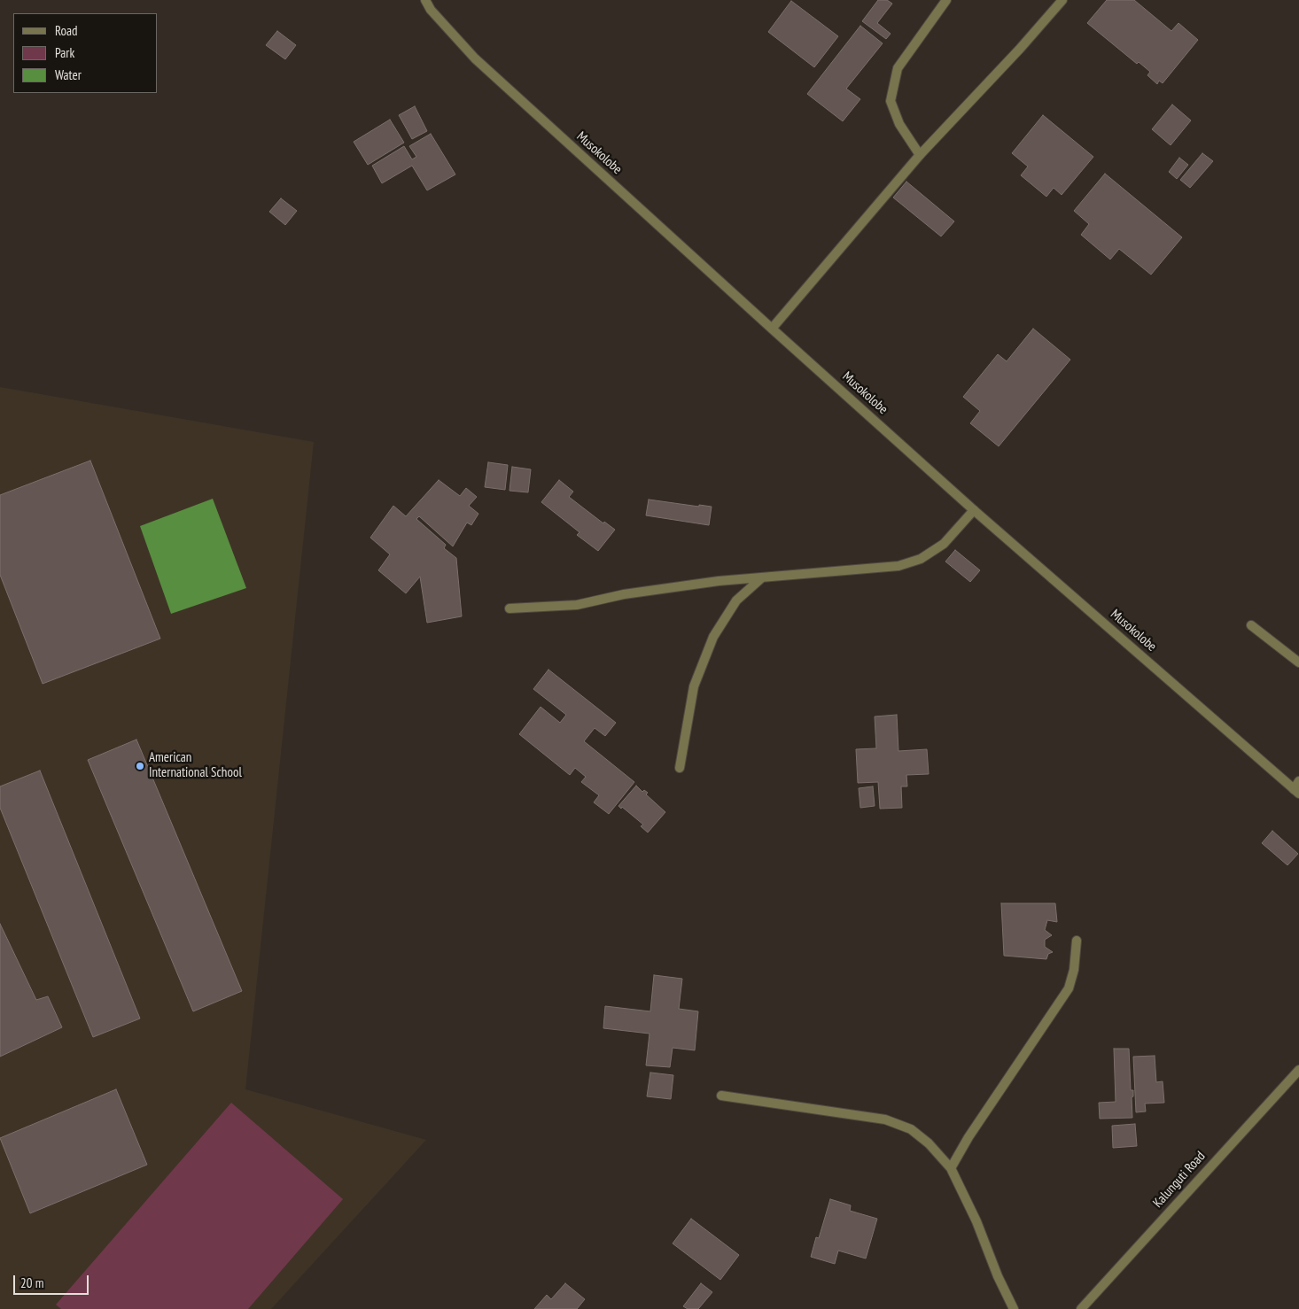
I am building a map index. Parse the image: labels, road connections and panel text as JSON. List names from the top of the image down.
{
  "streets": {
    "street": ["Musokolobe", "Kalunguti Road"]
  },
  "places": ["American International School"],
  "legend": ["Road", "Park", "Water"],
  "scale_bar": "20 m"
}
